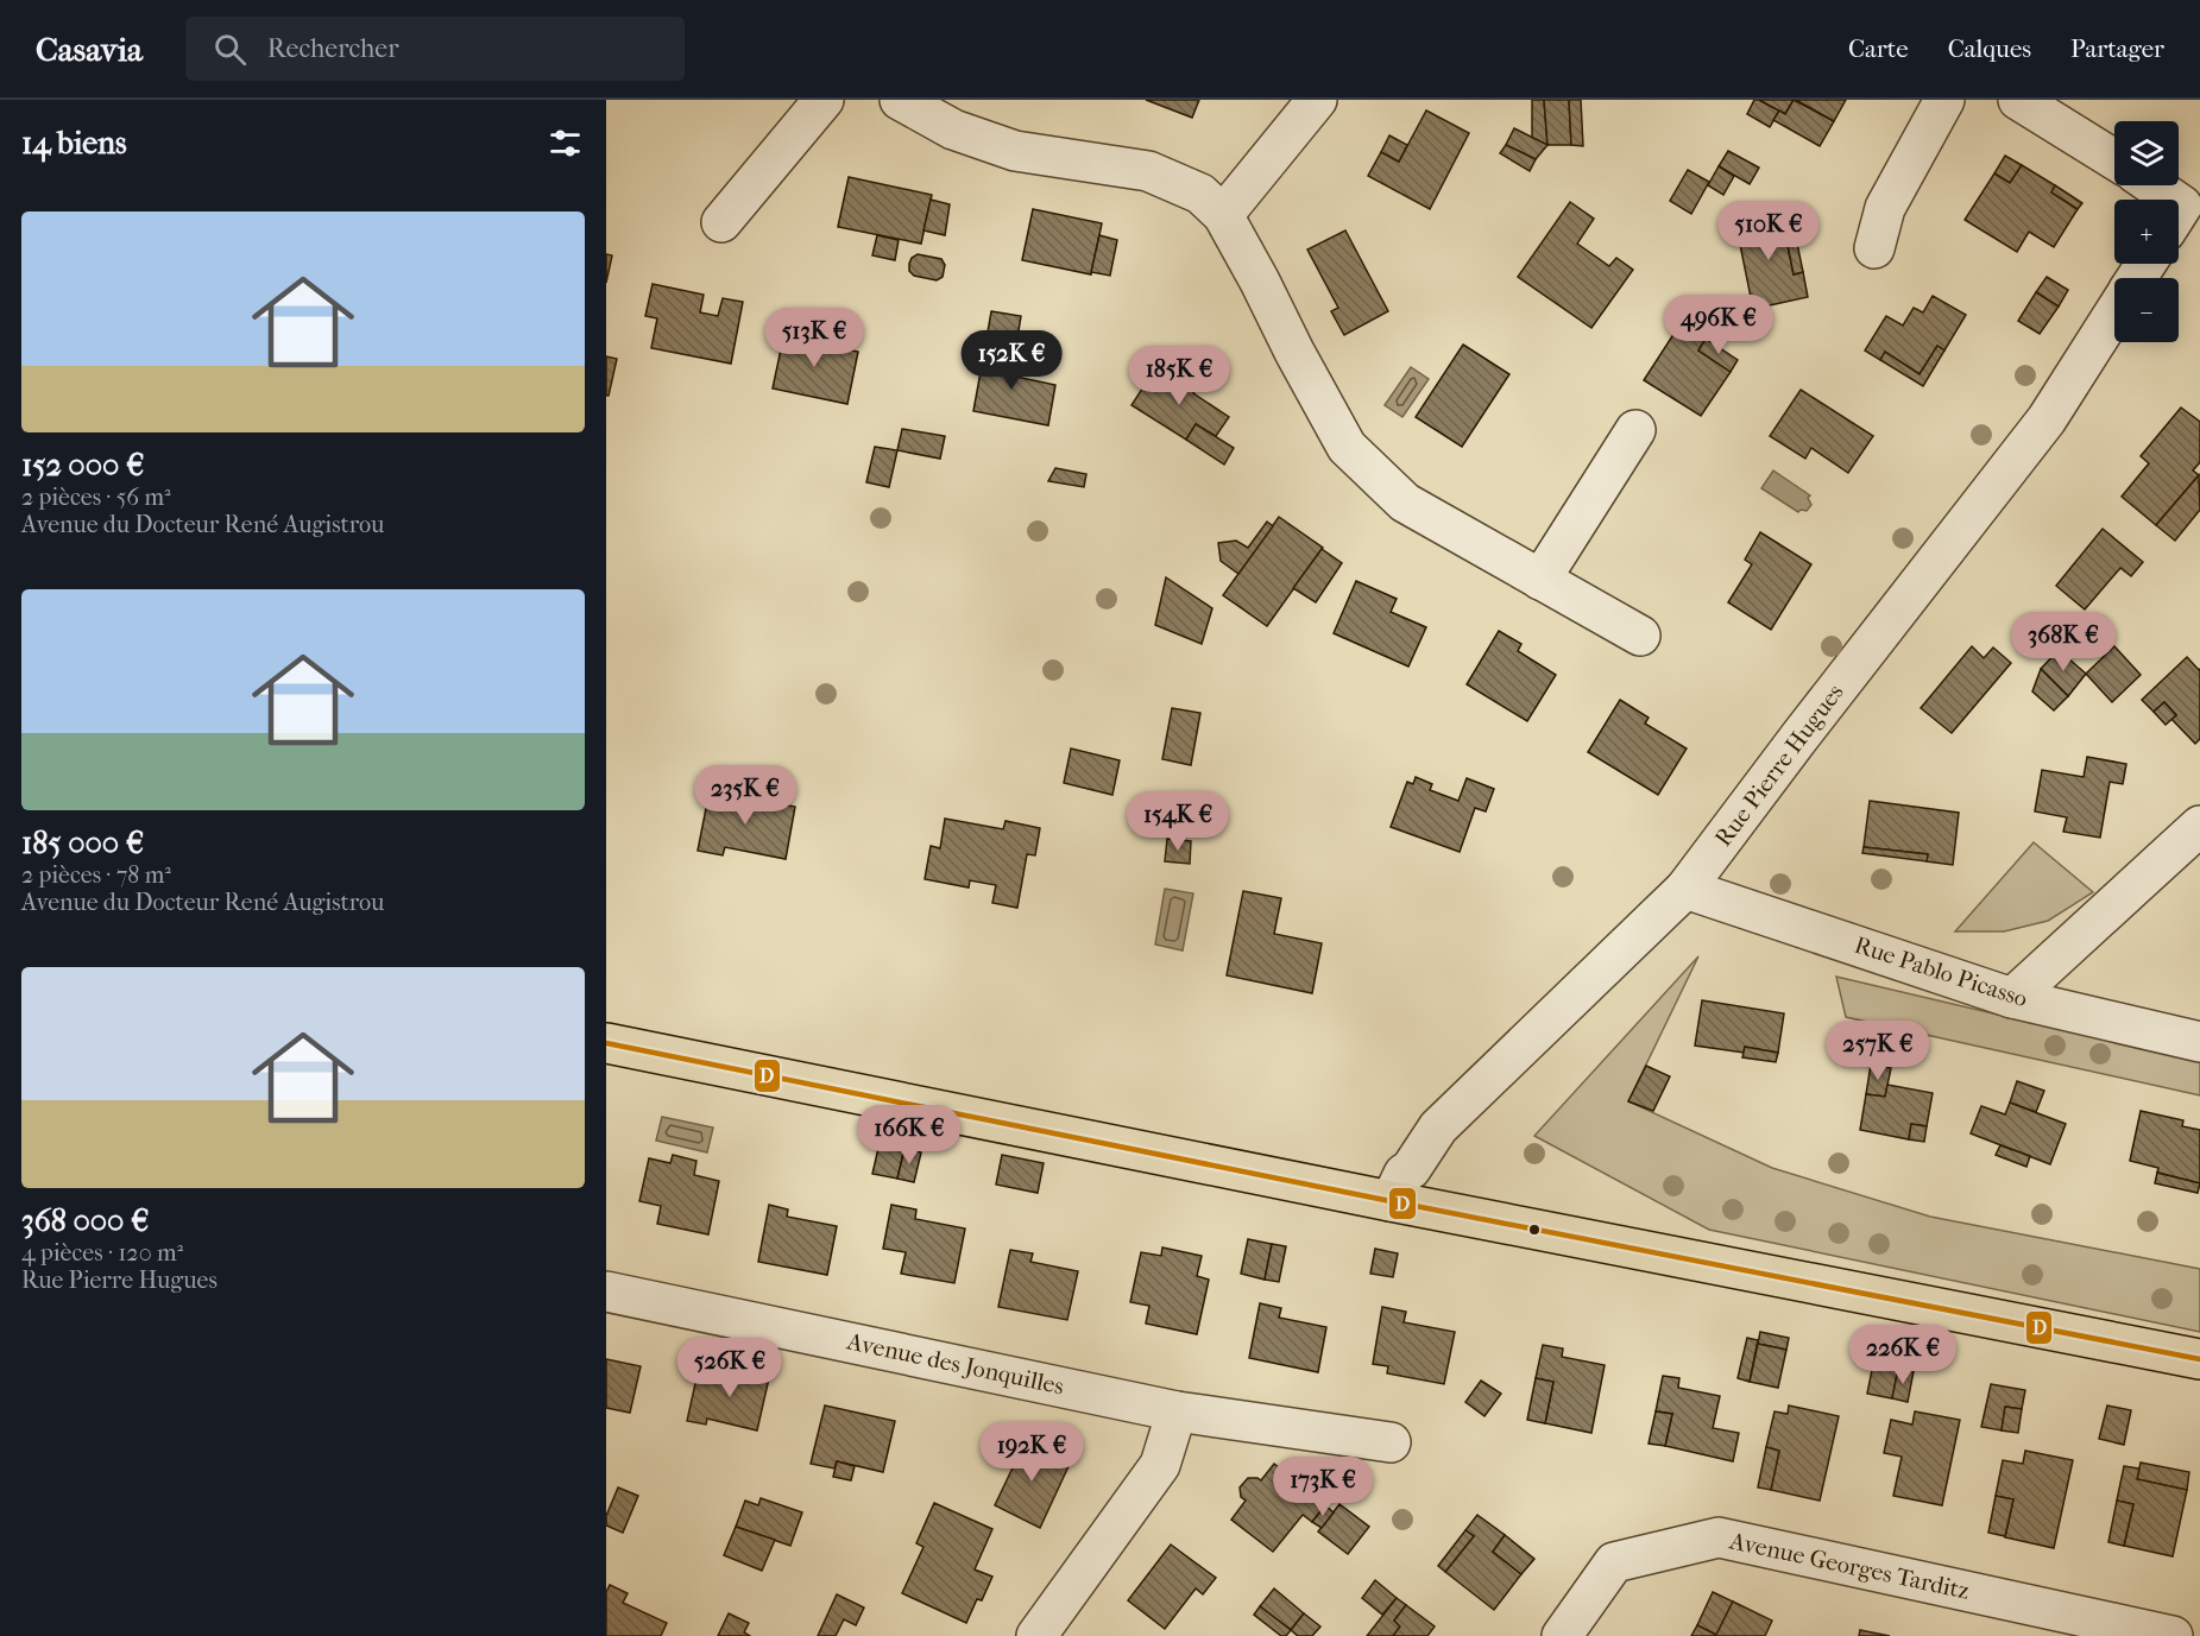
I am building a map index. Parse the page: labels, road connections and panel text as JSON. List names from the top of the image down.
{
  "streets": {
    "street": [
      "Rue Pierre Hugues",
      "Rue Pablo Picasso",
      "Avenue des Jonquilles",
      "Avenue Georges Tarditz"
    ]
  },
  "crossings": [
    ["Rue Pierre Hugues", "Rue Pablo Picasso"]
  ],
  "lines": ["transit line D"],
  "page": {
    "header": "Casavia",
    "search": "Rechercher",
    "nav": ["Carte", "Calques", "Partager"],
    "heading": "14 biens",
    "map_buttons": ["+", "−"],
    "list": [
      {
        "name": "152 000 €",
        "note": "2 pièces · 56 m² · Avenue du Docteur René Augistrou"
      },
      {
        "name": "185 000 €",
        "note": "2 pièces · 78 m² · Avenue du Docteur René Augistrou"
      },
      {
        "name": "368 000 €",
        "note": "4 pièces · 120 m² · Rue Pierre Hugues"
      }
    ],
    "price": [
      "510K €",
      "496K €",
      "513K €",
      "152K €",
      "185K €",
      "368K €",
      "235K €",
      "154K €",
      "257K €",
      "166K €",
      "226K €",
      "526K €",
      "192K €",
      "173K €"
    ]
  }
}
